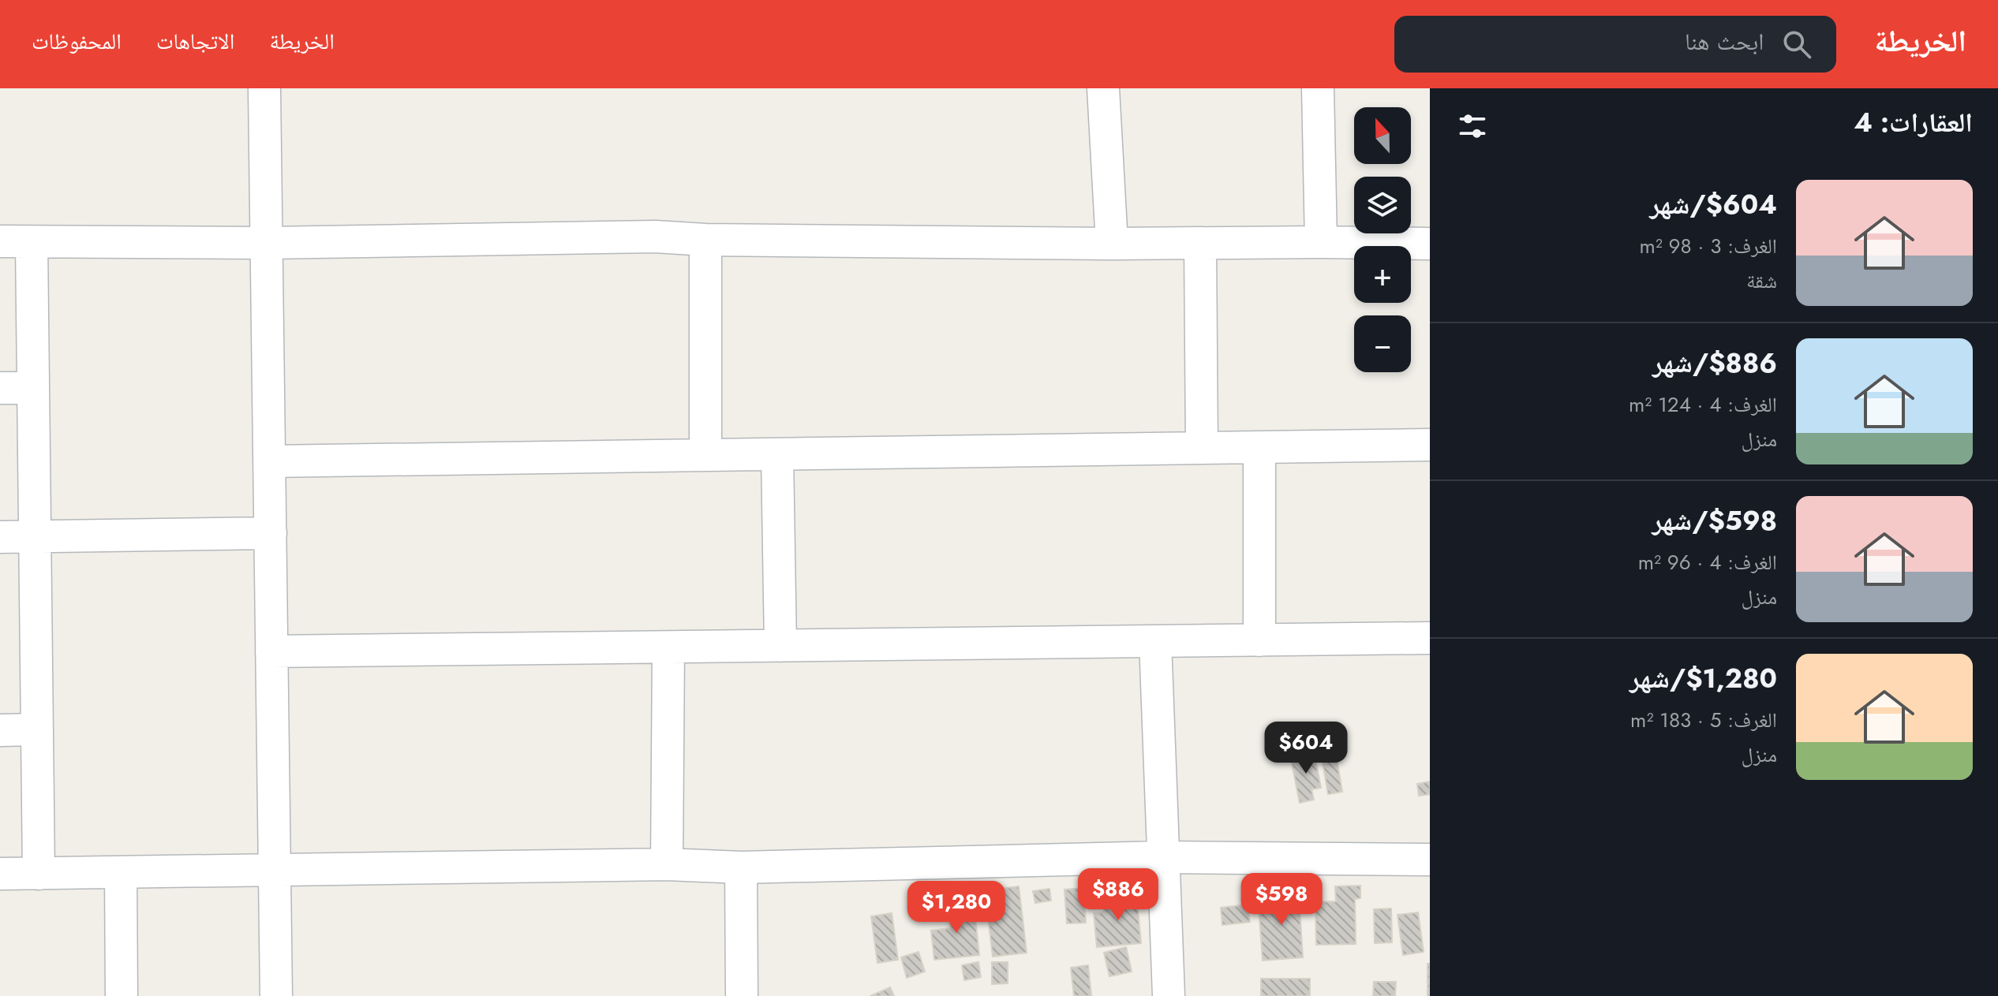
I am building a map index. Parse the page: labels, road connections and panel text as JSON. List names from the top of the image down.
{
  "north": "top",
  "page": {
    "header": "الخريطة",
    "search": "ابحث هنا",
    "nav": ["الخريطة", "الاتجاهات", "المحفوظات"],
    "heading": "العقارات: 4",
    "map_buttons": ["+", "−"],
    "list": [
      {
        "name": "$604/شهر",
        "note": "الغرف: 3 · 98 m² · شقة"
      },
      {
        "name": "$886/شهر",
        "note": "الغرف: 4 · 124 m² · منزل"
      },
      {
        "name": "$598/شهر",
        "note": "الغرف: 4 · 96 m² · منزل"
      },
      {
        "name": "$1,280/شهر",
        "note": "الغرف: 5 · 183 m² · منزل"
      }
    ],
    "price": [
      "$604",
      "$886",
      "$598",
      "$1,280"
    ]
  }
}
